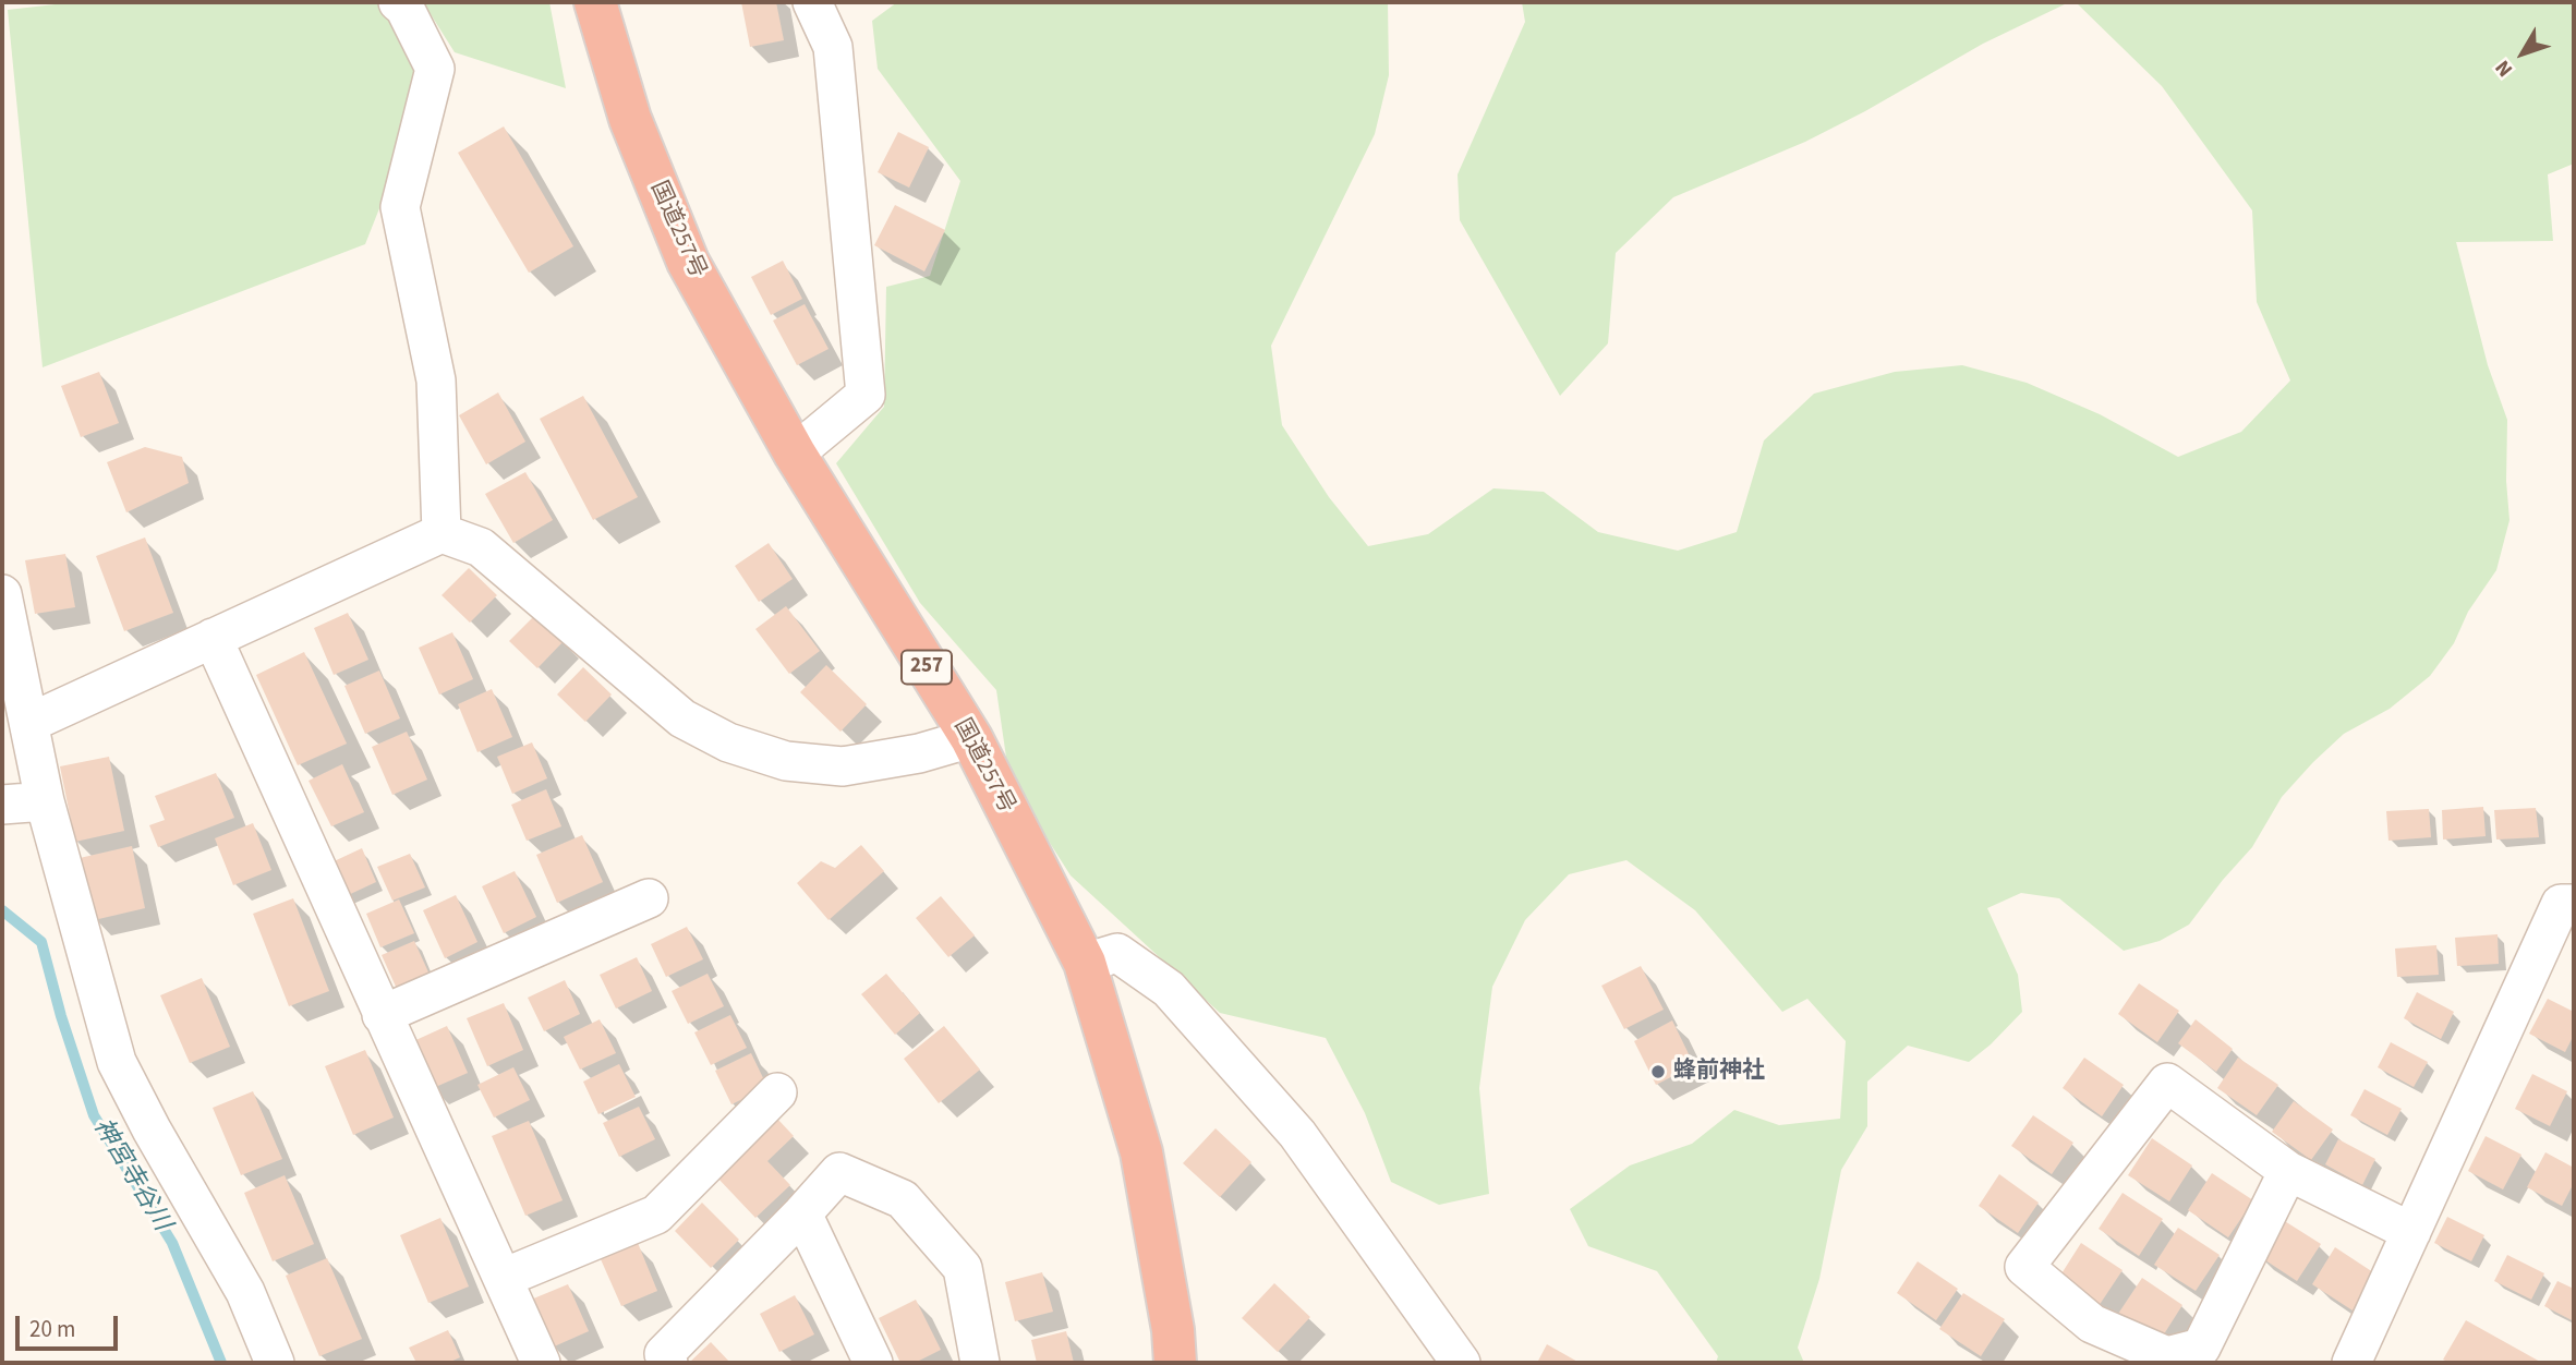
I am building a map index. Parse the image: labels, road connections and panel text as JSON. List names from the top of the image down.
{
  "streets": {
    "highway": ["国道257号", "257"]
  },
  "water": ["神宮寺谷川"],
  "places": ["蜂前神社"],
  "scale_bar": "20 m",
  "north": "bottom left"
}
